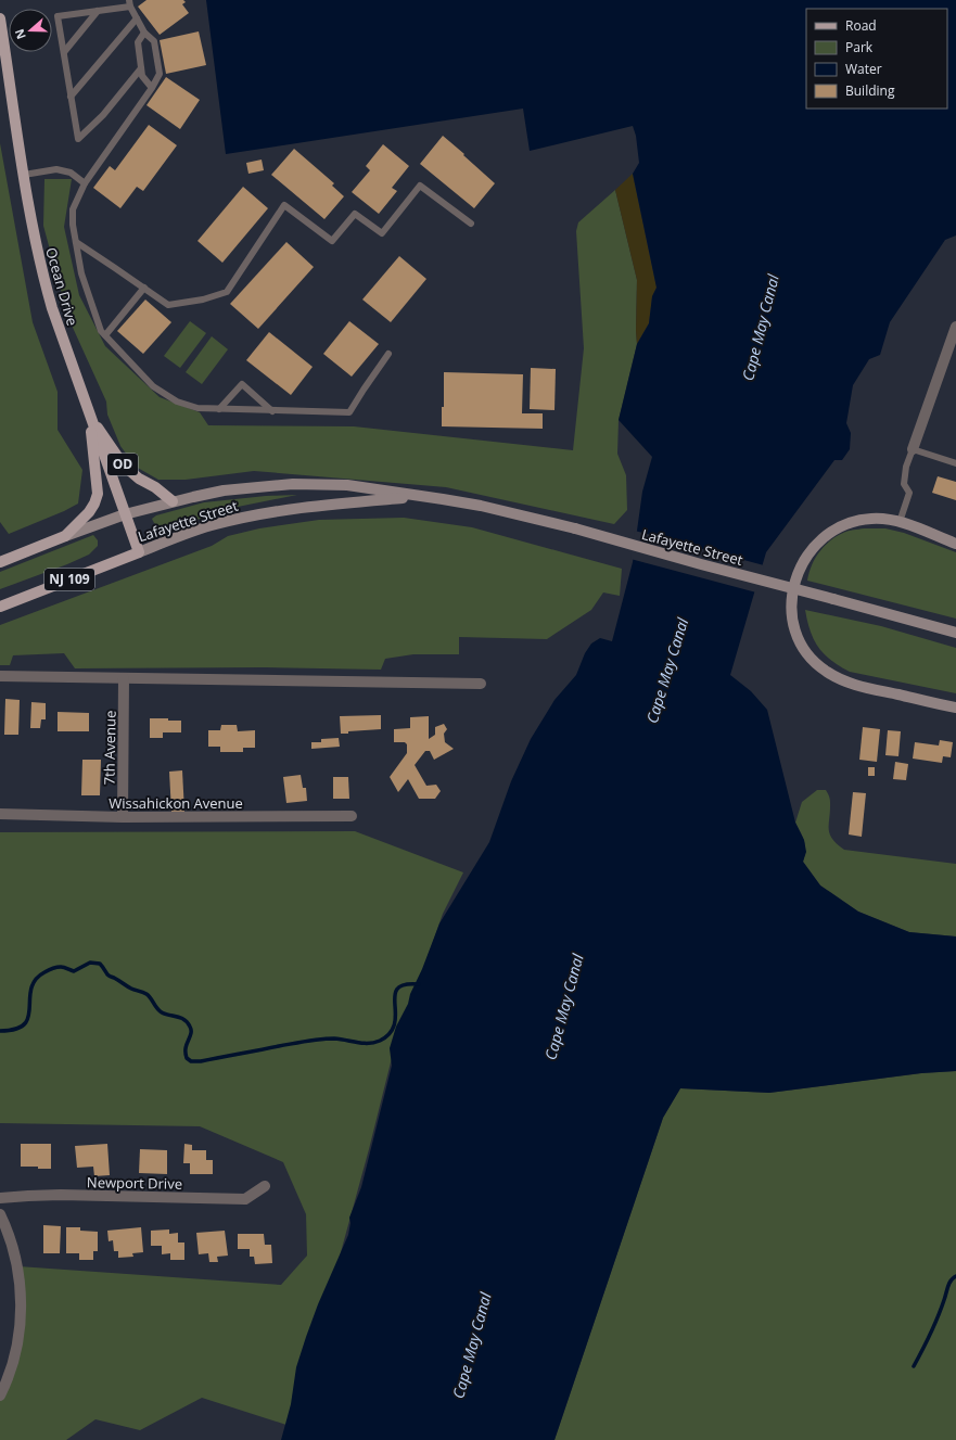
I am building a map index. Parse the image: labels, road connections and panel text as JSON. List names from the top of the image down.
{
  "streets": {
    "main road": [
      "Ocean Drive",
      "OD",
      "Lafayette Street",
      "NJ 109"
    ],
    "street": ["7th Avenue", "Wissahickon Avenue", "Newport Drive"]
  },
  "crossings": [
    ["Ocean Drive", "OD"],
    ["Ocean Drive", "Lafayette Street"],
    ["OD", "Lafayette Street"],
    ["7th Avenue", "Wissahickon Avenue"]
  ],
  "water": ["Cape May Canal"],
  "legend": [
    "Road",
    "Park",
    "Water",
    "Building"
  ],
  "north": "left"
}
